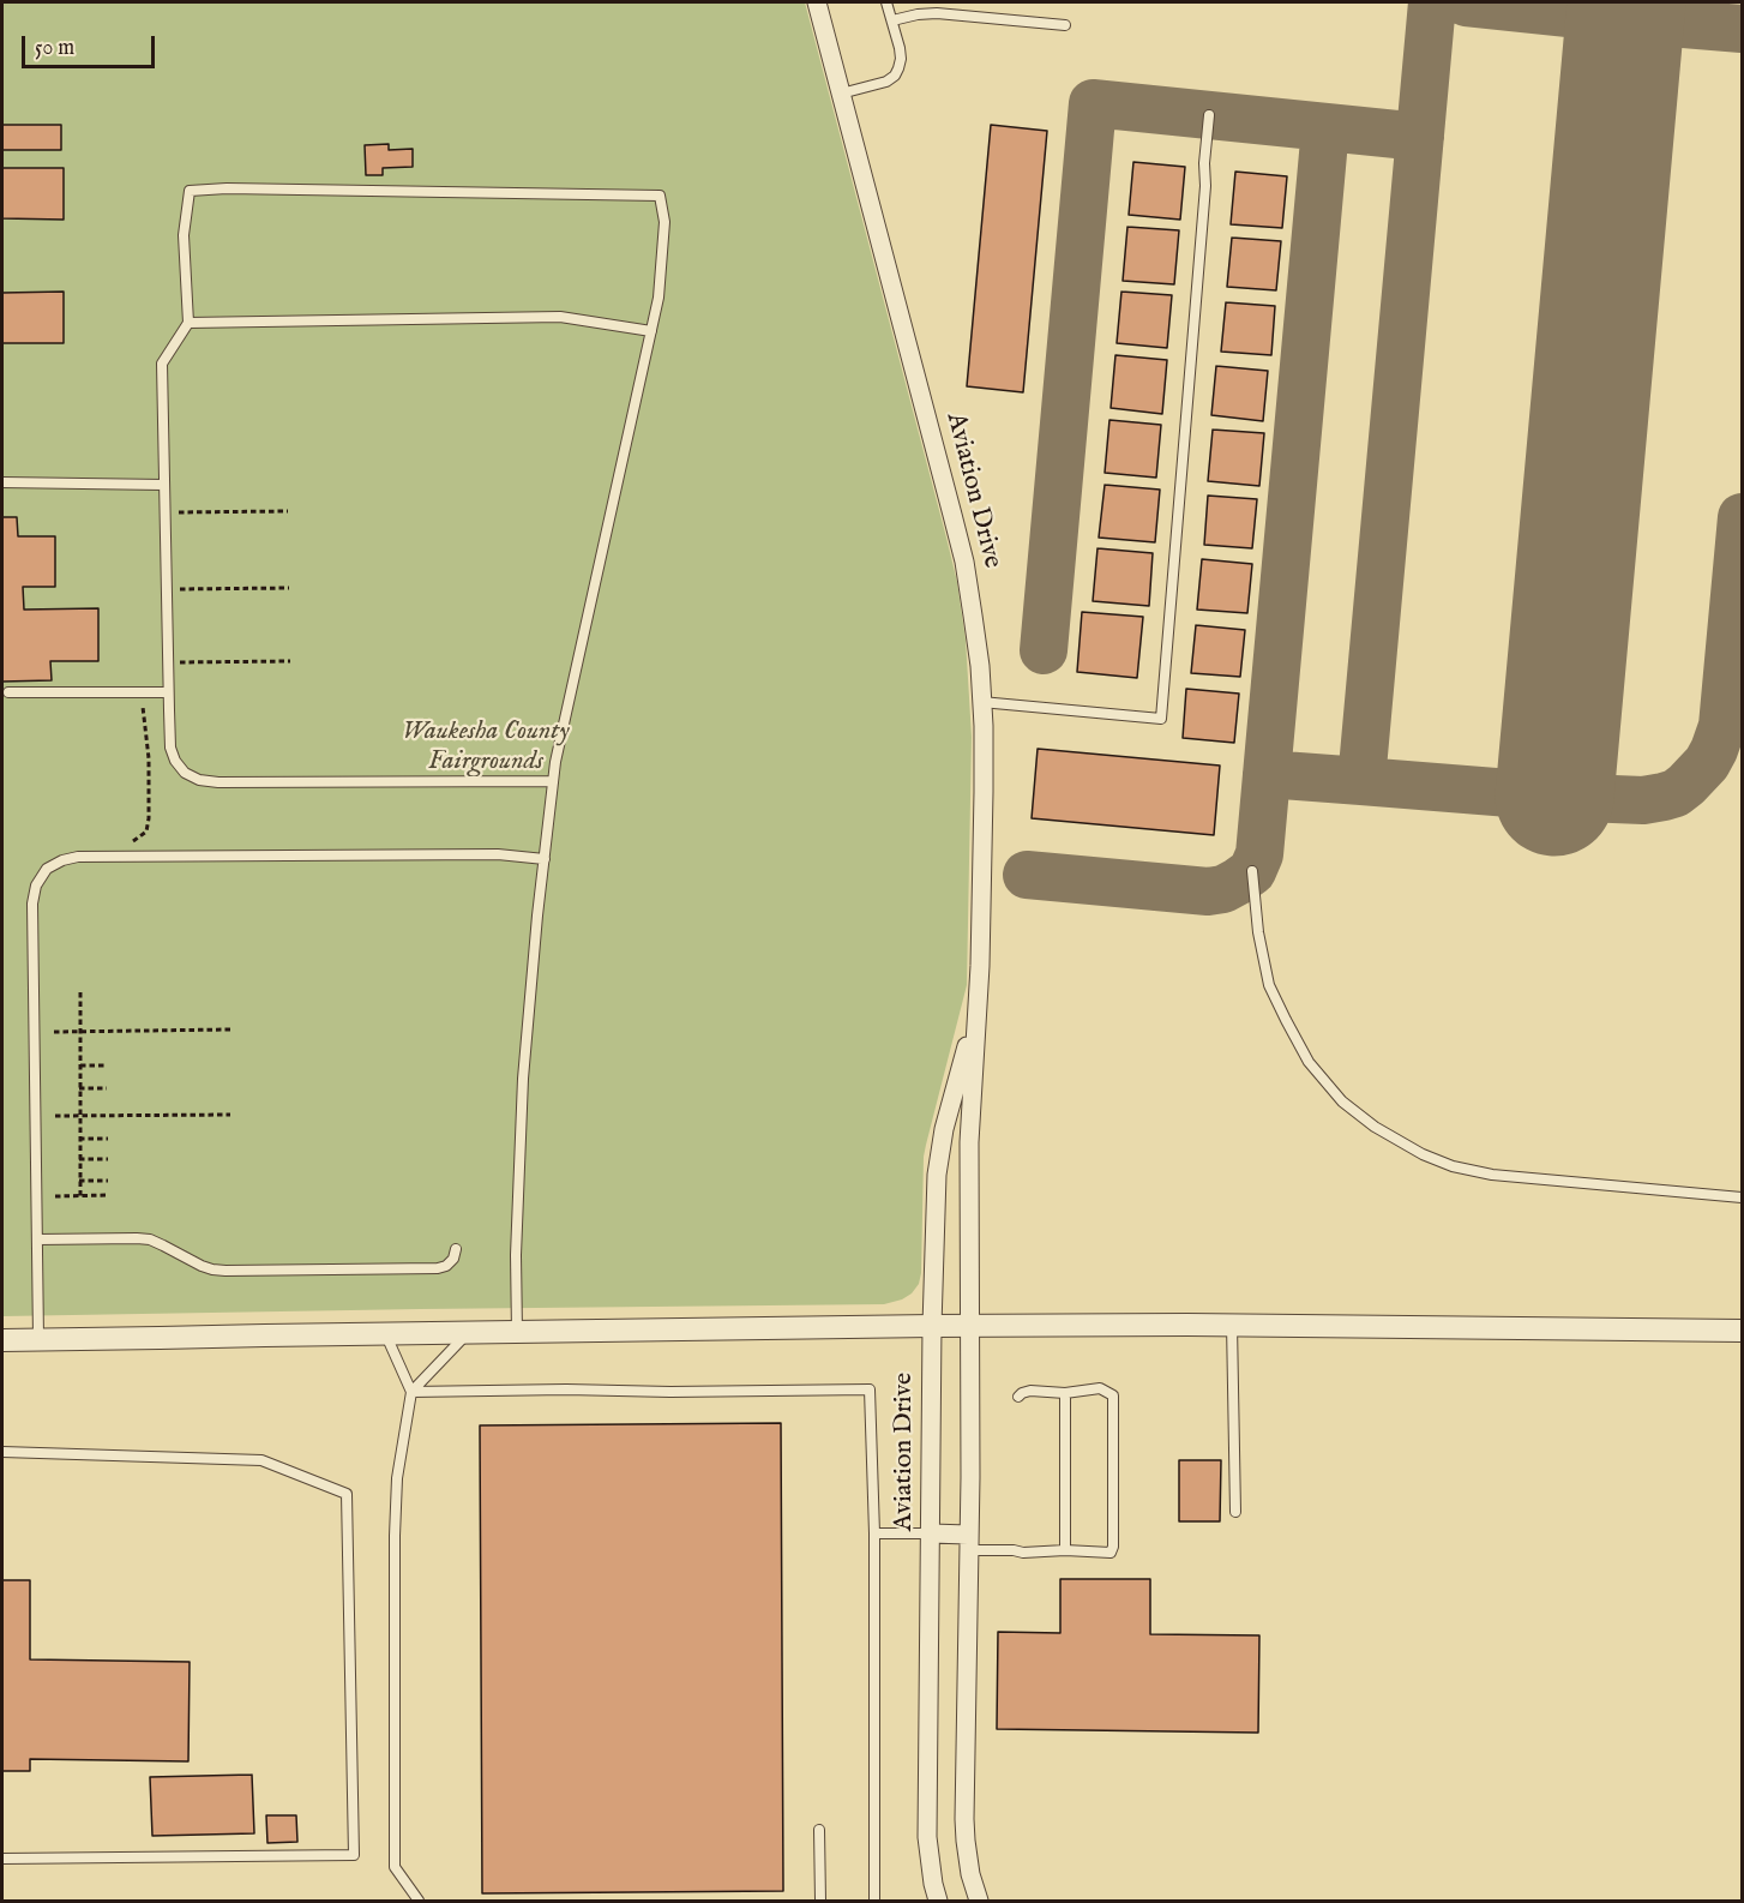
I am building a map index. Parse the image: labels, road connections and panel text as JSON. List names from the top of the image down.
{
  "streets": {
    "street": ["Aviation Drive"]
  },
  "parks": ["Waukesha County Fairgrounds"],
  "scale_bar": "50 m"
}
